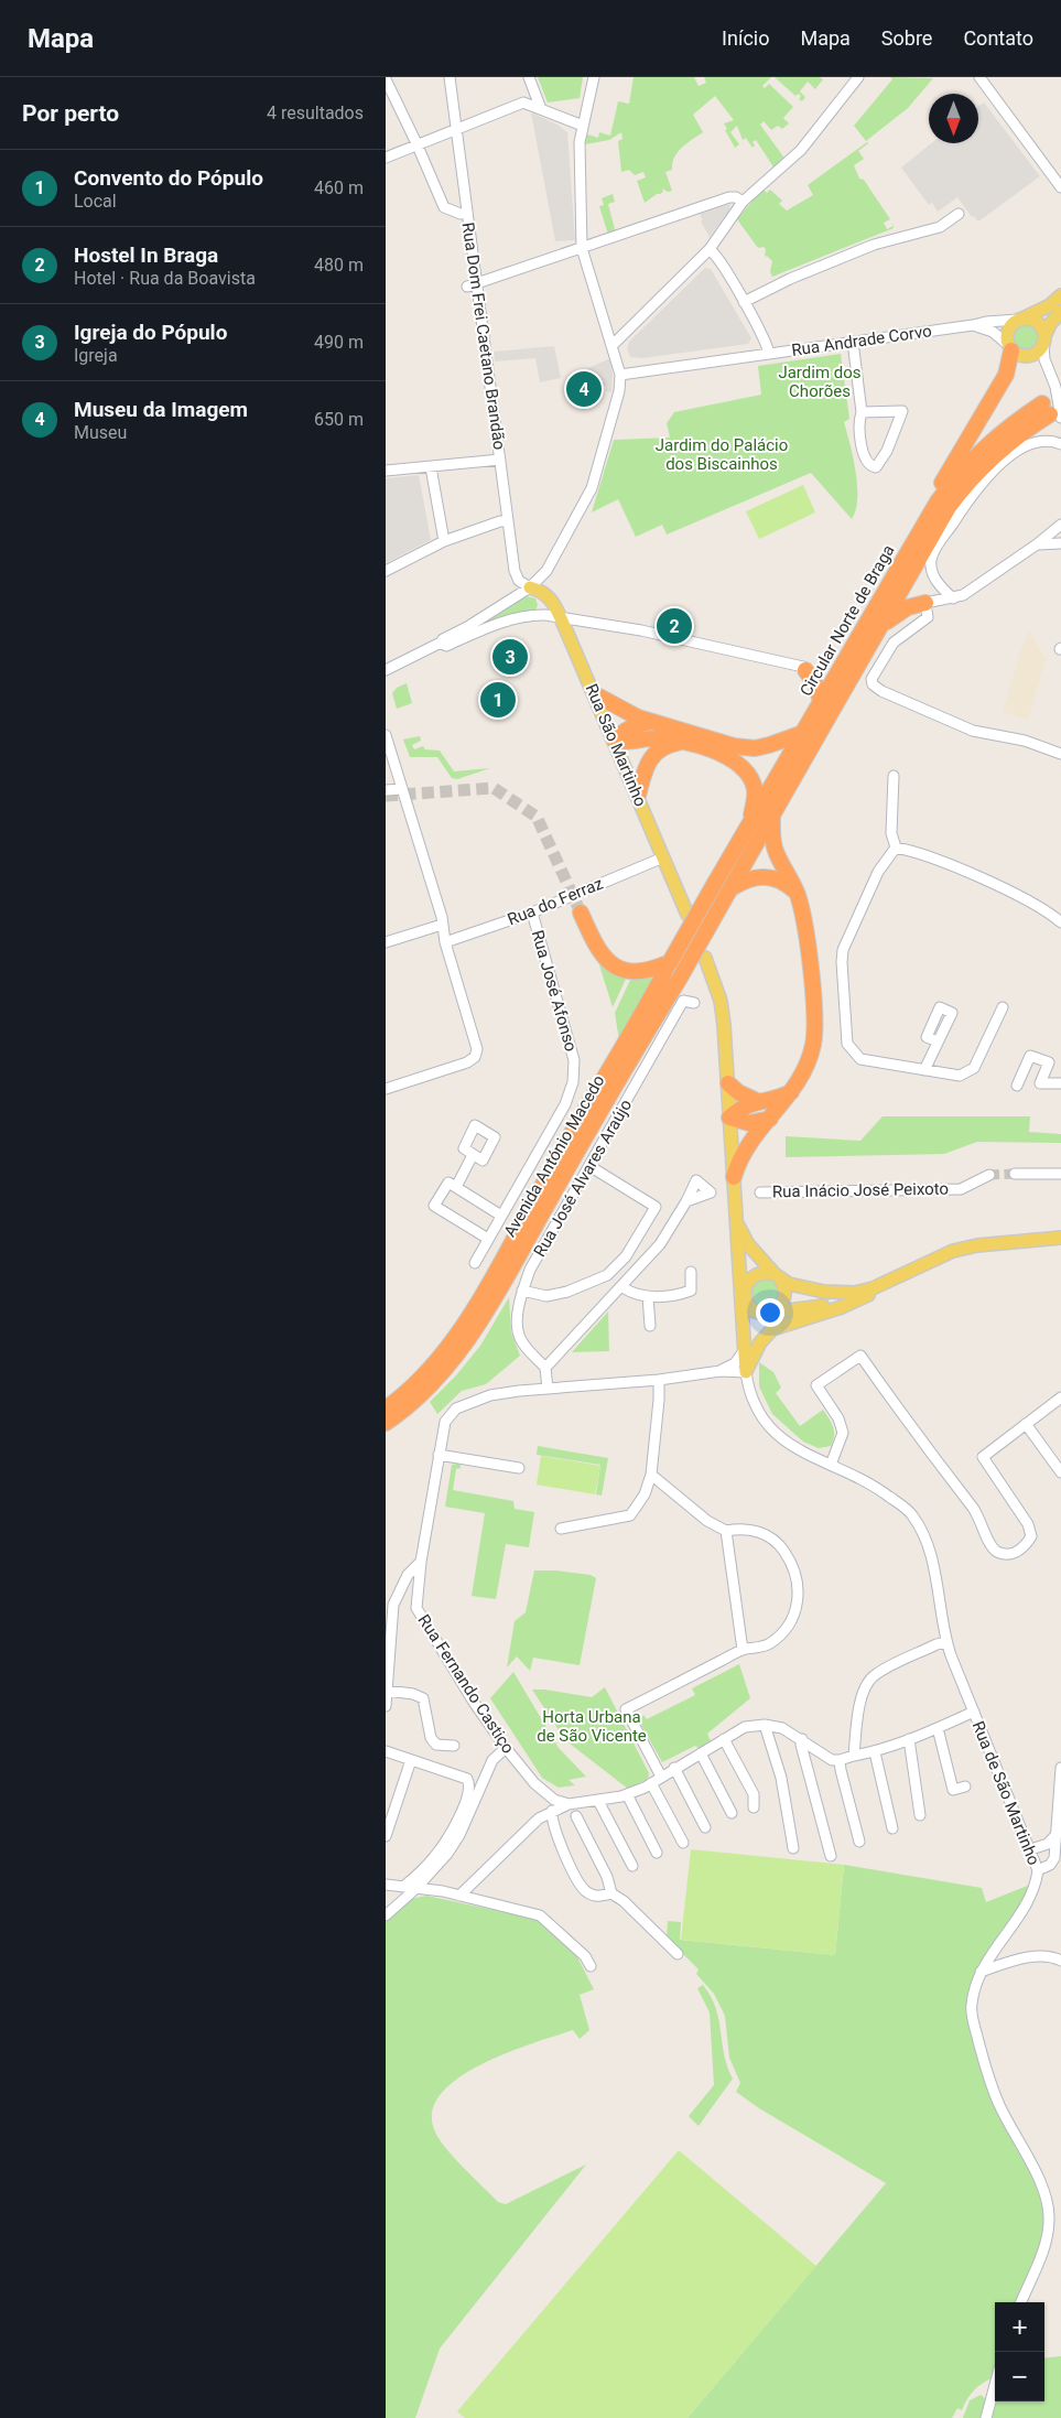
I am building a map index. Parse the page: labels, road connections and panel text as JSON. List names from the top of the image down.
{
  "streets": {
    "highway": ["Circular Norte de Braga", "Avenida António Macedo"],
    "main road": ["Rua São Martinho"],
    "street": [
      "Rua Dom Frei Caetano Brandão",
      "Rua Andrade Corvo",
      "Rua do Ferraz",
      "Rua José Afonso",
      "Rua José Alvares Araújo",
      "Rua Inácio José Peixoto",
      "Rua Fernando Castiço",
      "Rua de São Martinho"
    ]
  },
  "crossings": [
    ["Rua Dom Frei Caetano Brandão", "Rua São Martinho"],
    ["Circular Norte de Braga", "Avenida António Macedo"],
    ["Rua São Martinho", "Rua do Ferraz"],
    ["Rua do Ferraz", "Rua José Afonso"],
    ["Rua Fernando Castiço", "Rua de São Martinho"]
  ],
  "parks": ["Jardim dos Chorões", "Jardim do Palácio dos Biscainhos", "Horta Urbana de São Vicente"],
  "north": "bottom",
  "page": {
    "header": "Mapa",
    "nav": [
      "Início",
      "Mapa",
      "Sobre",
      "Contato"
    ],
    "heading": ["Por perto", "4 resultados"],
    "list": [
      {
        "mark": "1",
        "name": "Convento do Pópulo",
        "note": "Local",
        "value": "460 m"
      },
      {
        "mark": "2",
        "name": "Hostel In Braga",
        "note": "Hotel · Rua da Boavista",
        "value": "480 m"
      },
      {
        "mark": "3",
        "name": "Igreja do Pópulo",
        "note": "Igreja",
        "value": "490 m"
      },
      {
        "mark": "4",
        "name": "Museu da Imagem",
        "note": "Museu",
        "value": "650 m"
      }
    ],
    "pins": [
      "4",
      "2",
      "3",
      "1"
    ],
    "map_buttons": ["+", "−"]
  }
}
